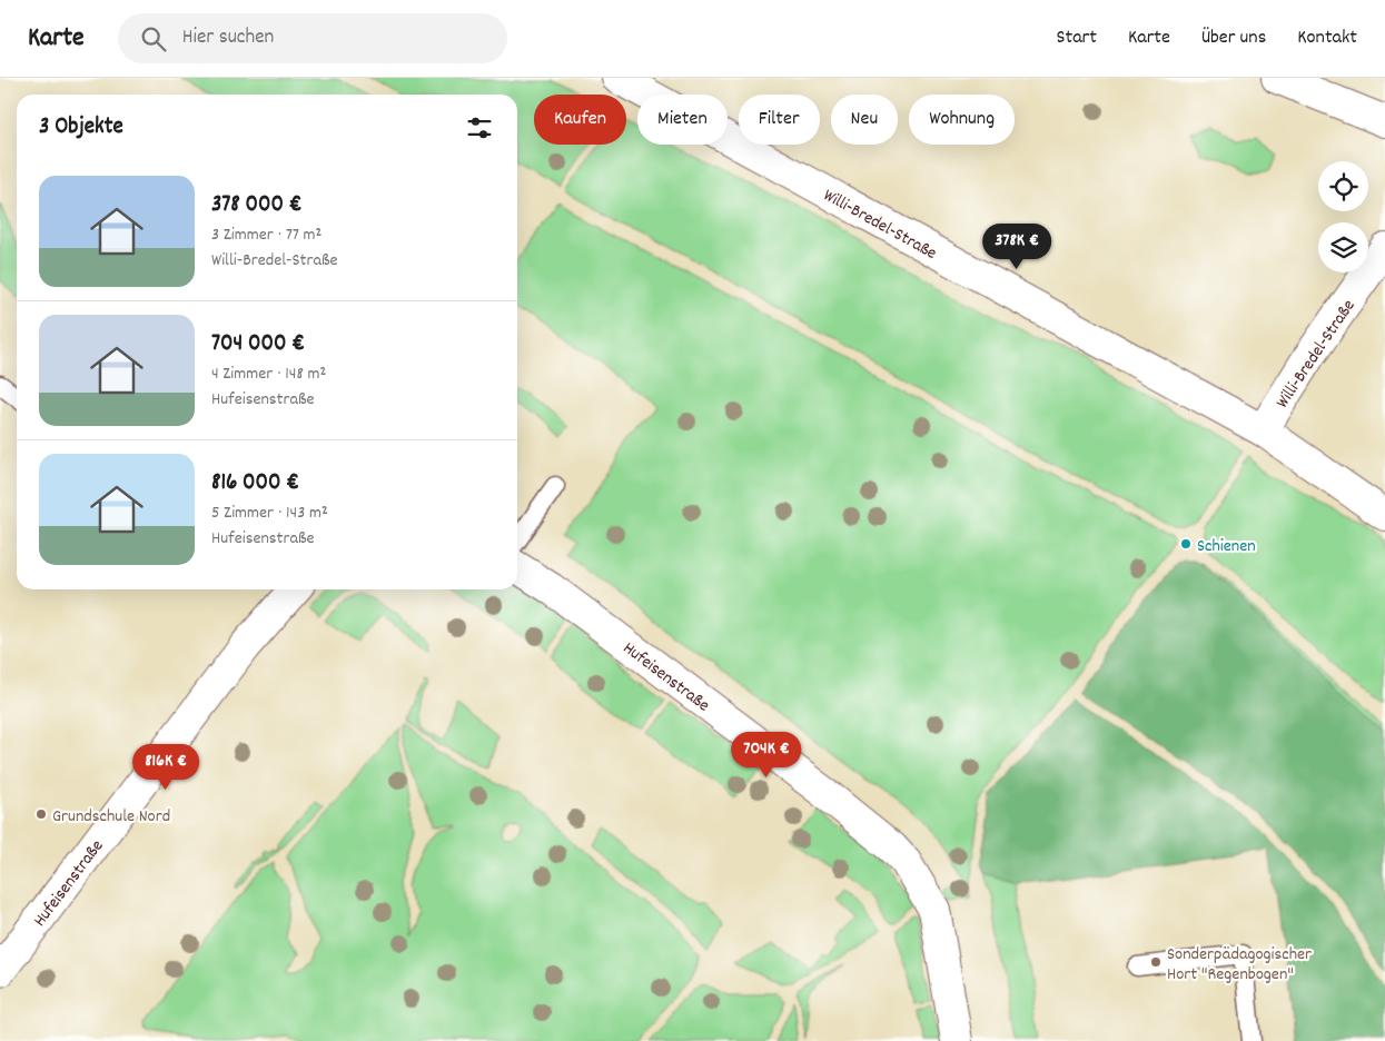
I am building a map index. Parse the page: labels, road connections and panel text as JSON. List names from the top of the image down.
{
  "streets": {
    "street": ["Willi-Bredel-Straße", "Hufeisenstraße"]
  },
  "places": ["Schienen", "Grundschule Nord", "Sonderpädagogischer Hort \"Regenbogen\""],
  "page": {
    "header": "Karte",
    "search": "Hier suchen",
    "nav": [
      "Start",
      "Karte",
      "Über uns",
      "Kontakt"
    ],
    "chip": [
      "Kaufen",
      "Mieten",
      "Filter",
      "Neu",
      "Wohnung"
    ],
    "heading": "3 Objekte",
    "list": [
      {
        "name": "378 000 €",
        "note": "3 Zimmer · 77 m² · Willi-Bredel-Straße"
      },
      {
        "name": "704 000 €",
        "note": "4 Zimmer · 148 m² · Hufeisenstraße"
      },
      {
        "name": "816 000 €",
        "note": "5 Zimmer · 143 m² · Hufeisenstraße"
      }
    ],
    "price": ["378K €", "704K €", "816K €"]
  }
}
